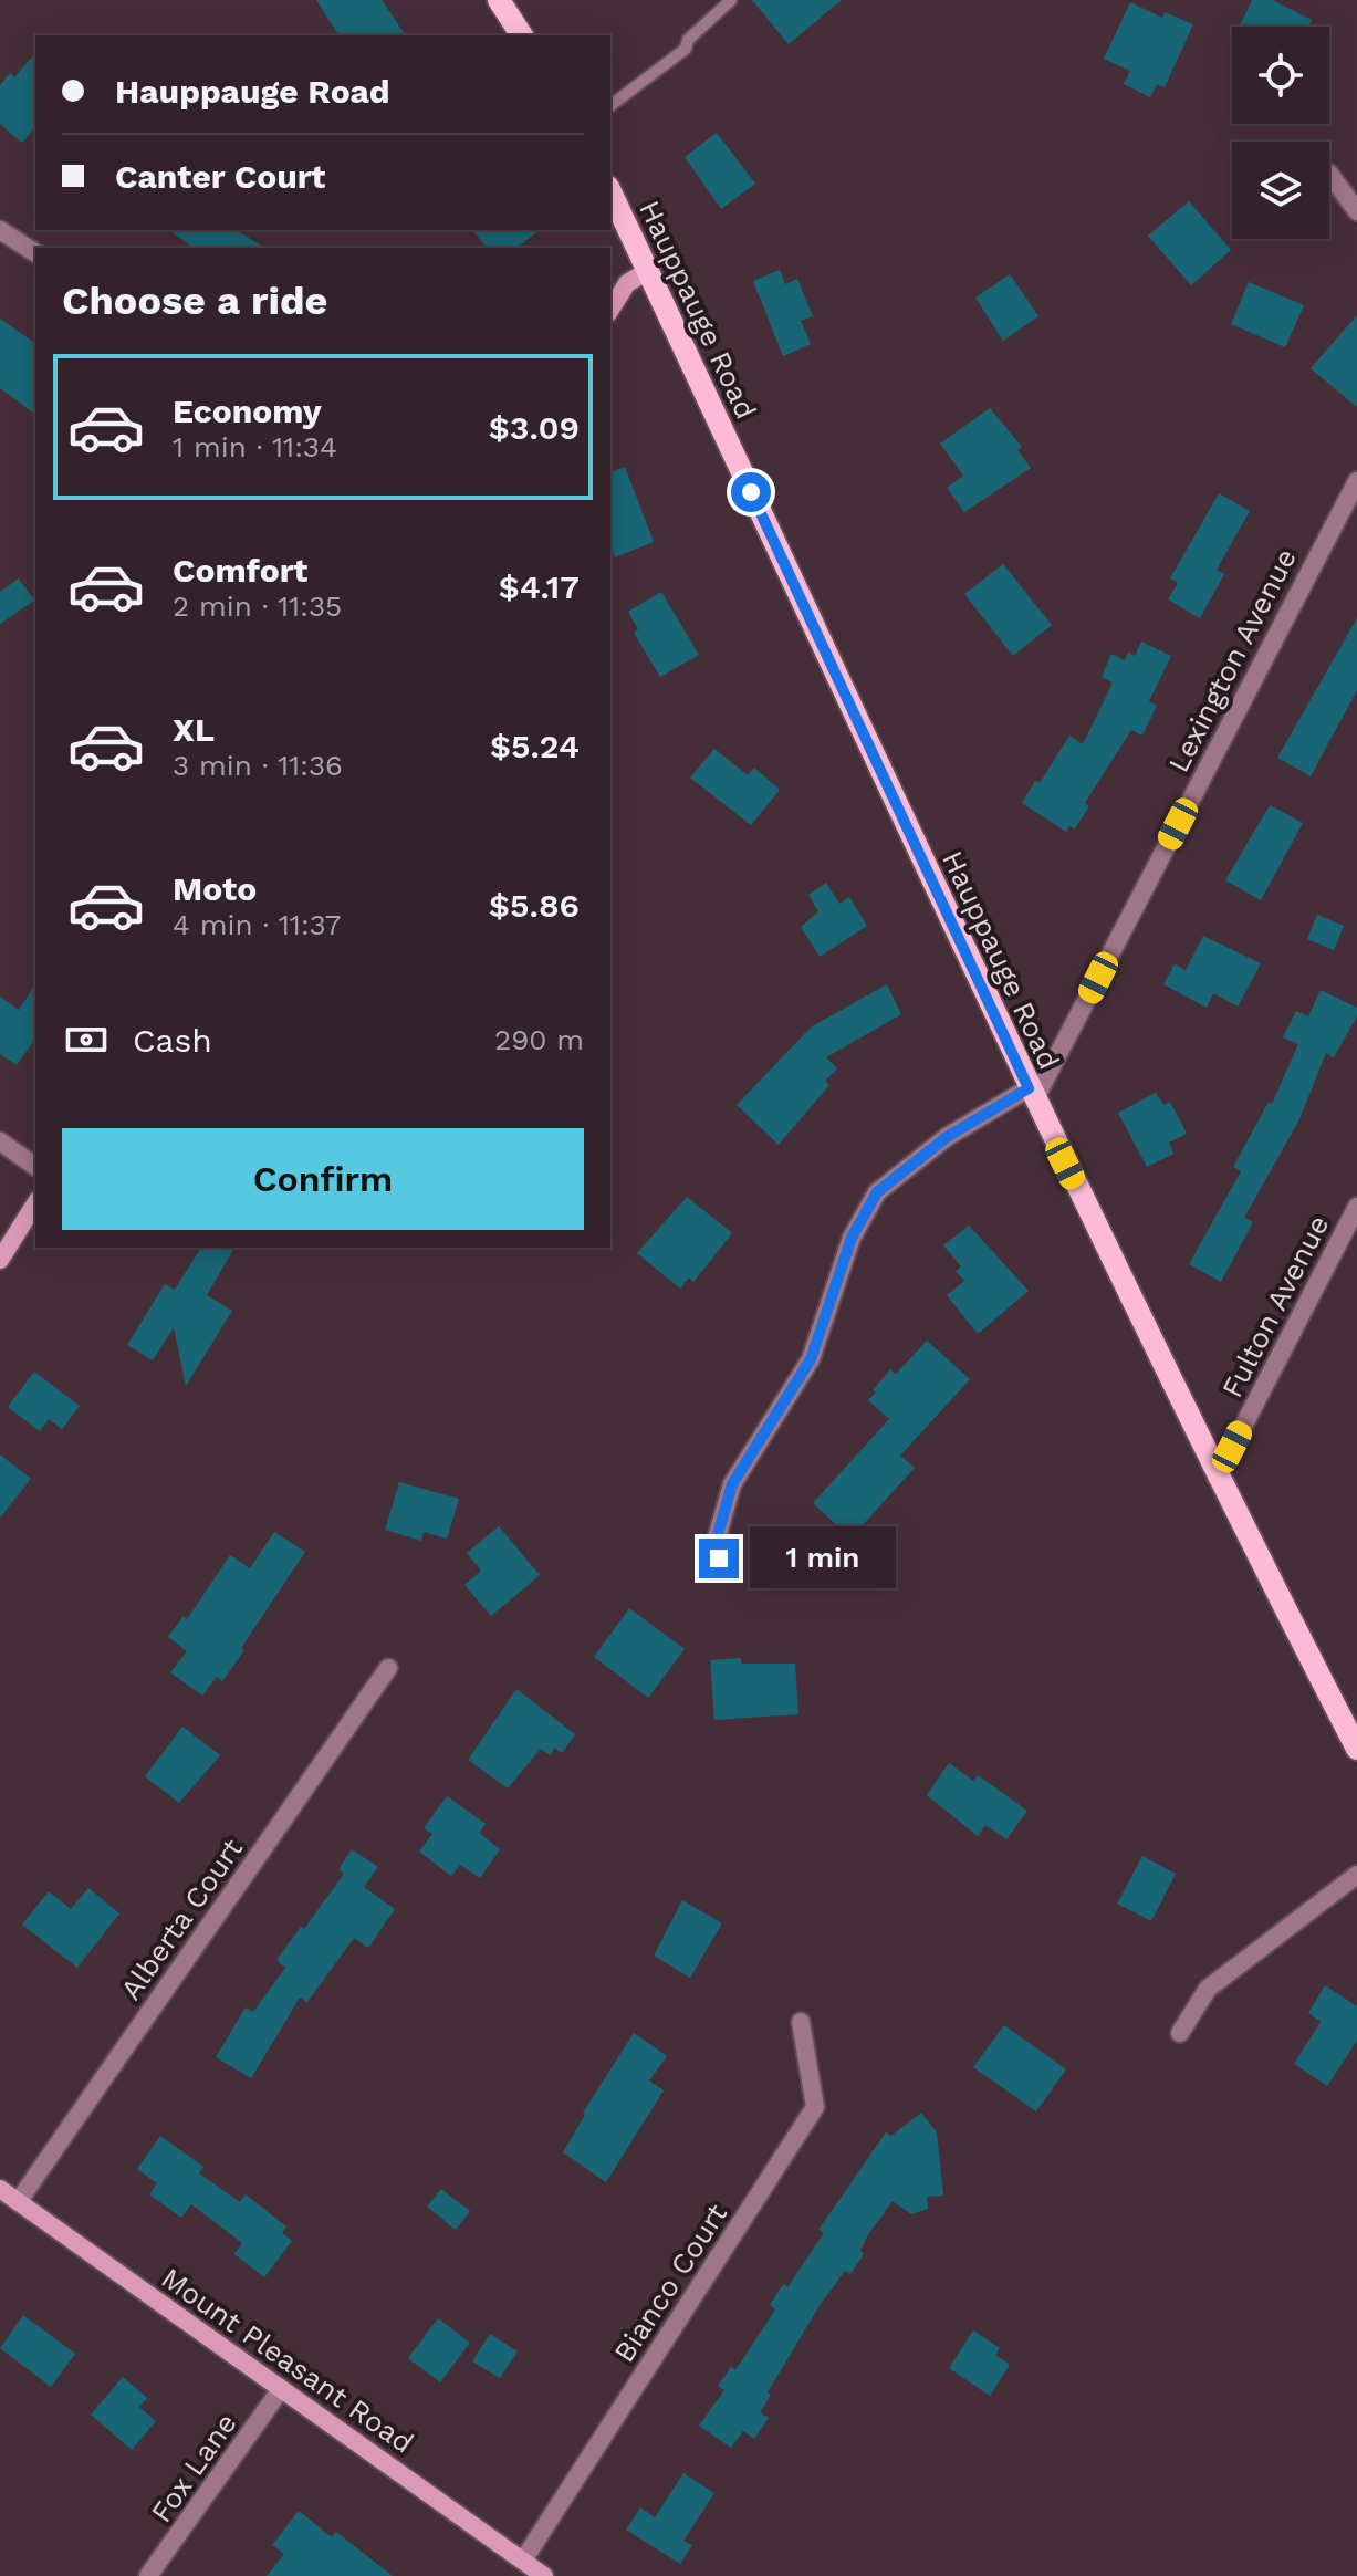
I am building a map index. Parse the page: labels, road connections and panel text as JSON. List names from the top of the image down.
{
  "streets": {
    "main road": ["Hauppauge Road"],
    "street": [
      "Lexington Avenue",
      "Fulton Avenue",
      "Alberta Court",
      "Bianco Court",
      "Mount Pleasant Road",
      "Fox Lane"
    ]
  },
  "crossings": [
    ["Hauppauge Road", "Lexington Avenue"],
    ["Hauppauge Road", "Fulton Avenue"],
    ["Alberta Court", "Mount Pleasant Road"],
    ["Bianco Court", "Mount Pleasant Road"],
    ["Mount Pleasant Road", "Fox Lane"]
  ],
  "page": {
    "banner": ["Hauppauge Road", "Canter Court"],
    "heading": "Choose a ride",
    "list": [
      {
        "name": "Economy",
        "note": "1 min · 11:34",
        "value": "$3.09"
      },
      {
        "name": "Comfort",
        "note": "2 min · 11:35",
        "value": "$4.17"
      },
      {
        "name": "XL",
        "note": "3 min · 11:36",
        "value": "$5.24"
      },
      {
        "name": "Moto",
        "note": "4 min · 11:37",
        "value": "$5.86"
      }
    ],
    "pay": ["Cash", "290 m"],
    "buttons": "Confirm",
    "bubble": "1 min"
  }
}
